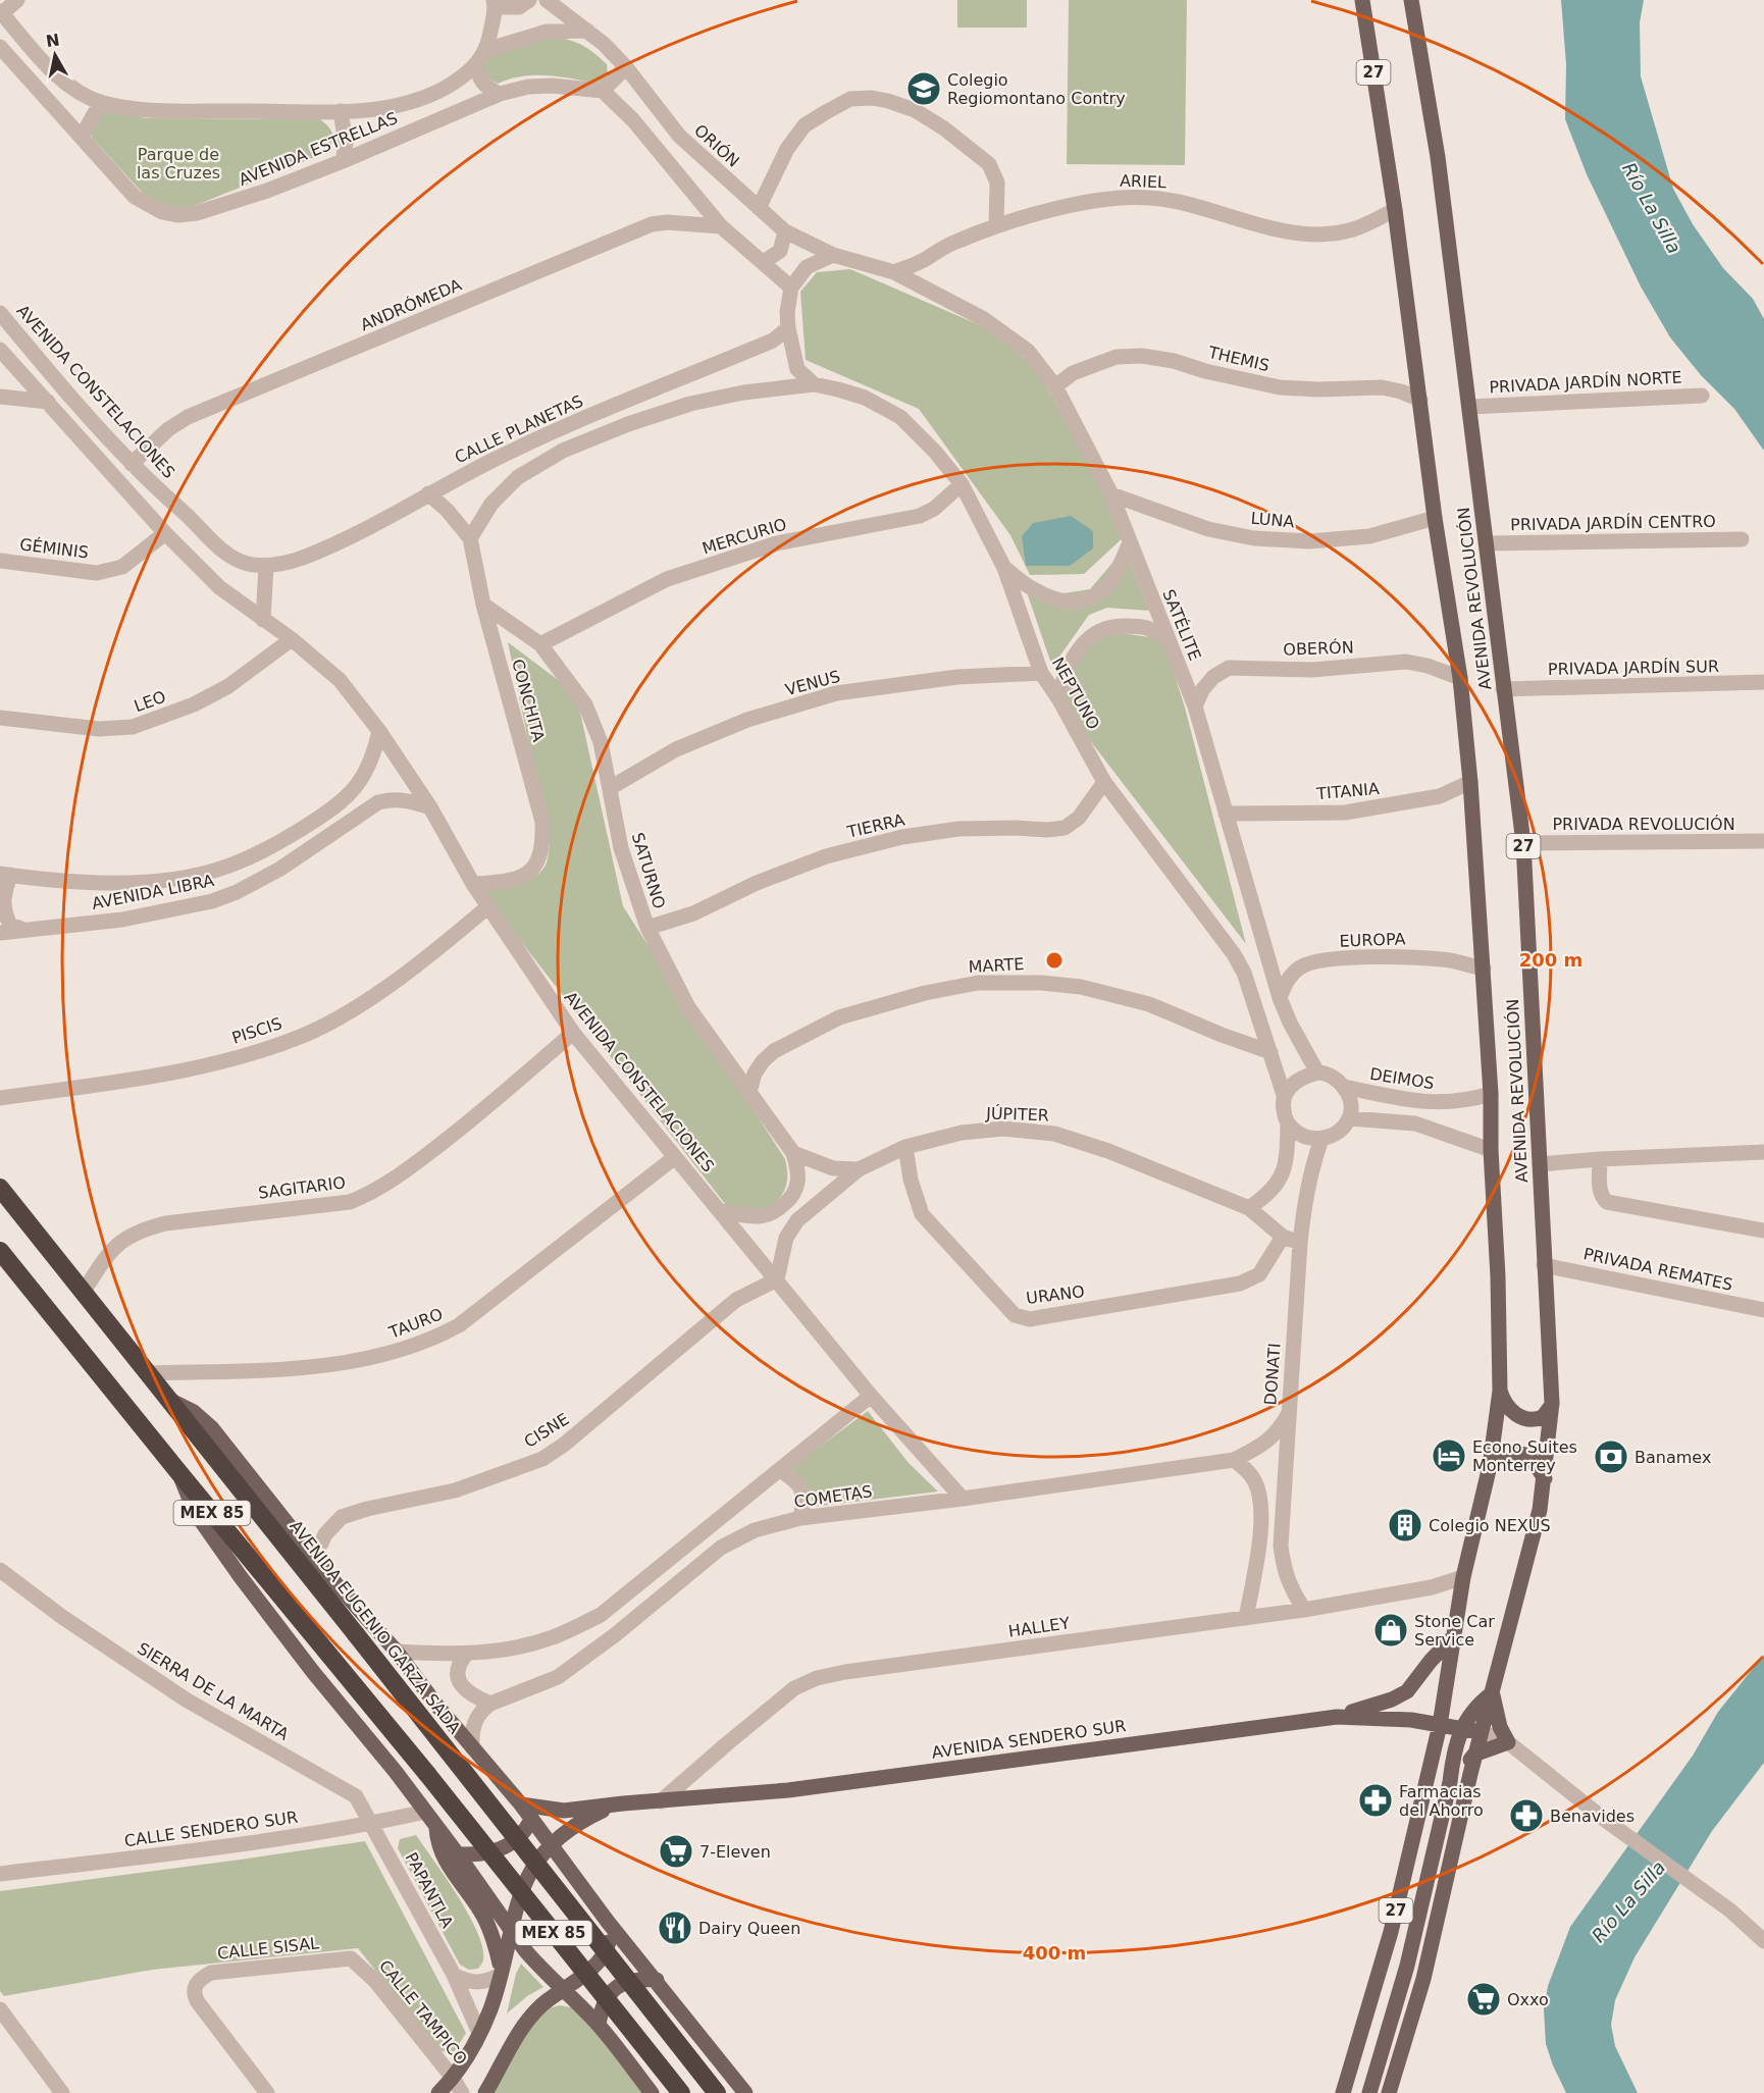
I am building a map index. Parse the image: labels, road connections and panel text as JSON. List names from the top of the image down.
{
  "streets": {
    "highway": ["MEX 85", "AVENIDA EUGENIO GARZA SADA"],
    "main road": ["27", "AVENIDA REVOLUCIÓN", "AVENIDA SENDERO SUR"],
    "street": [
      "ORIÓN",
      "AVENIDA ESTRELLAS",
      "ARIEL",
      "ANDRÓMEDA",
      "THEMIS",
      "PRIVADA JARDÍN NORTE",
      "AVENIDA CONSTELACIONES",
      "CALLE PLANETAS",
      "LUNA",
      "PRIVADA JARDÍN CENTRO",
      "MERCURIO",
      "GÉMINIS",
      "SATÉLITE",
      "OBERÓN",
      "PRIVADA JARDÍN SUR",
      "VENUS",
      "NEPTUNO",
      "CONCHITA",
      "LEO",
      "TITANIA",
      "PRIVADA REVOLUCIÓN",
      "TIERRA",
      "SATURNO",
      "AVENIDA LIBRA",
      "EUROPA",
      "MARTE",
      "PISCIS",
      "DEIMOS",
      "JÚPITER",
      "SAGITARIO",
      "PRIVADA REMATES",
      "URANO",
      "TAURO",
      "DONATI",
      "CISNE",
      "COMETAS",
      "HALLEY",
      "SIERRA DE LA MARTA",
      "CALLE SENDERO SUR",
      "PAPANTLA",
      "CALLE SISAL",
      "CALLE TAMPICO"
    ]
  },
  "crossings": [
    ["ORIÓN", "ARIEL"],
    ["ORIÓN", "SATÉLITE"],
    ["ARIEL", "AVENIDA REVOLUCIÓN"],
    ["ARIEL", "SATÉLITE"],
    ["ANDRÓMEDA", "AVENIDA CONSTELACIONES"],
    ["THEMIS", "AVENIDA REVOLUCIÓN"],
    ["THEMIS", "SATÉLITE"],
    ["PRIVADA JARDÍN NORTE", "AVENIDA REVOLUCIÓN"],
    ["AVENIDA CONSTELACIONES", "CALLE PLANETAS"],
    ["AVENIDA CONSTELACIONES", "GÉMINIS"],
    ["AVENIDA CONSTELACIONES", "CONCHITA"],
    ["AVENIDA CONSTELACIONES", "LEO"],
    ["AVENIDA CONSTELACIONES", "SATURNO"],
    ["AVENIDA CONSTELACIONES", "AVENIDA LIBRA"],
    ["AVENIDA CONSTELACIONES", "PISCIS"],
    ["AVENIDA CONSTELACIONES", "JÚPITER"],
    ["AVENIDA CONSTELACIONES", "SAGITARIO"],
    ["AVENIDA CONSTELACIONES", "TAURO"],
    ["AVENIDA CONSTELACIONES", "CISNE"],
    ["AVENIDA CONSTELACIONES", "COMETAS"],
    ["CALLE PLANETAS", "CONCHITA"],
    ["LUNA", "AVENIDA REVOLUCIÓN"],
    ["LUNA", "SATÉLITE"],
    ["PRIVADA JARDÍN CENTRO", "AVENIDA REVOLUCIÓN"],
    ["MERCURIO", "NEPTUNO"],
    ["MERCURIO", "SATURNO"],
    ["AVENIDA REVOLUCIÓN", "OBERÓN"],
    ["AVENIDA REVOLUCIÓN", "PRIVADA JARDÍN SUR"],
    ["AVENIDA REVOLUCIÓN", "TITANIA"],
    ["AVENIDA REVOLUCIÓN", "PRIVADA REVOLUCIÓN"],
    ["AVENIDA REVOLUCIÓN", "EUROPA"],
    ["AVENIDA REVOLUCIÓN", "DEIMOS"],
    ["AVENIDA REVOLUCIÓN", "PRIVADA REMATES"],
    ["AVENIDA REVOLUCIÓN", "HALLEY"],
    ["AVENIDA REVOLUCIÓN", "AVENIDA SENDERO SUR"],
    ["SATÉLITE", "OBERÓN"],
    ["SATÉLITE", "NEPTUNO"],
    ["SATÉLITE", "TITANIA"],
    ["SATÉLITE", "EUROPA"],
    ["SATÉLITE", "DEIMOS"],
    ["SATÉLITE", "DONATI"],
    ["VENUS", "NEPTUNO"],
    ["VENUS", "SATURNO"],
    ["NEPTUNO", "TIERRA"],
    ["NEPTUNO", "MARTE"],
    ["NEPTUNO", "DEIMOS"],
    ["NEPTUNO", "DONATI"],
    ["CONCHITA", "SATURNO"],
    ["TIERRA", "SATURNO"],
    ["SATURNO", "MARTE"],
    ["DEIMOS", "DONATI"],
    ["JÚPITER", "URANO"],
    ["JÚPITER", "DONATI"],
    ["JÚPITER", "CISNE"],
    ["SAGITARIO", "AVENIDA EUGENIO GARZA SADA"],
    ["TAURO", "AVENIDA EUGENIO GARZA SADA"],
    ["DONATI", "COMETAS"],
    ["DONATI", "HALLEY"],
    ["HALLEY", "AVENIDA SENDERO SUR"],
    ["SIERRA DE LA MARTA", "CALLE SENDERO SUR"],
    ["SIERRA DE LA MARTA", "PAPANTLA"],
    ["CALLE SENDERO SUR", "PAPANTLA"],
    ["CALLE SISAL", "CALLE TAMPICO"]
  ],
  "water": ["Río La Silla"],
  "parks": ["Parque de las Cruzes"],
  "places": {
    "school or university": ["Colegio Regiomontano Contry"],
    "hotel": ["Econo Suites Monterrey"],
    "bank": ["Banamex"],
    "building": ["Colegio NEXUS"],
    "shop": ["Stone Car Service"],
    "pharmacy": ["Farmacias del Ahorro", "Benavides"],
    "supermarket": ["7-Eleven", "Oxxo"],
    "restaurant": ["Dairy Queen"]
  },
  "north": "top",
  "rings": ["200 m", "400 m"]
}
